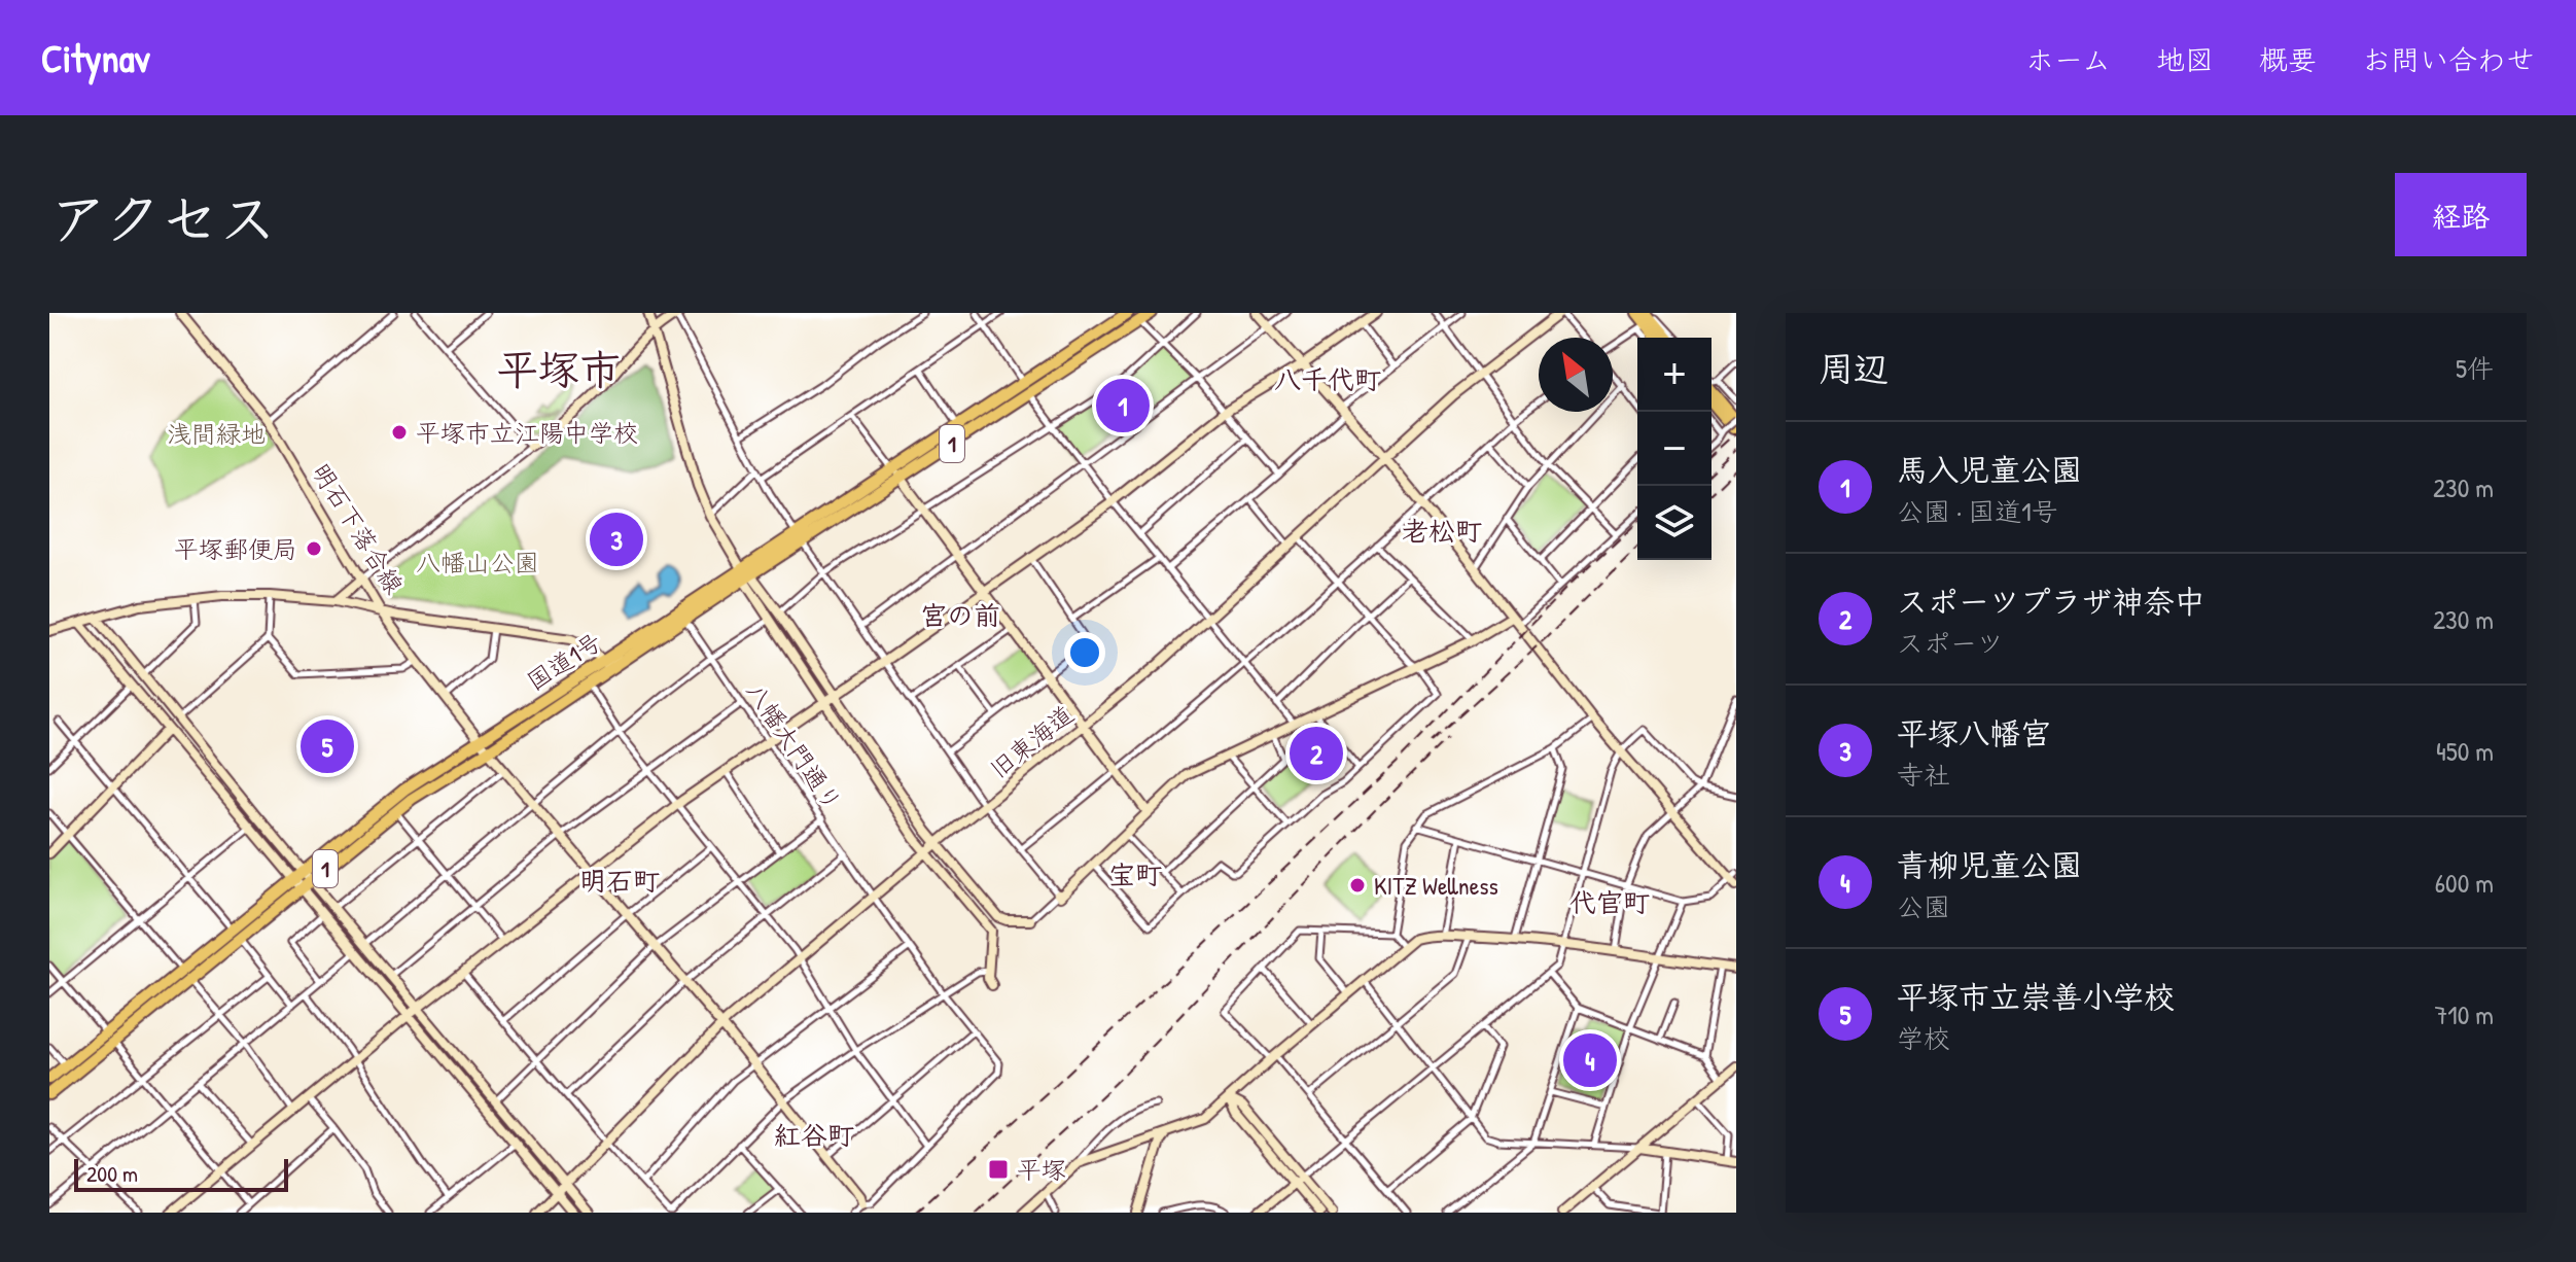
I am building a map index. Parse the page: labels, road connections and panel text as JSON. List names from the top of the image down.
{
  "streets": {
    "highway": ["1", "国道1号"],
    "street": ["明石下落合線", "旧東海道", "八幡大門通り"]
  },
  "crossings": [
    ["明石下落合線", "国道1号"],
    ["国道1号", "八幡大門通り"],
    ["旧東海道", "八幡大門通り"]
  ],
  "districts": [
    "平塚市",
    "八千代町",
    "老松町",
    "宮の前",
    "宝町",
    "明石町",
    "代官町",
    "紅谷町"
  ],
  "parks": ["浅間緑地", "八幡山公園"],
  "places": {
    "other": ["平塚市立江陽中学校", "平塚郵便局", "KITZ Wellness"],
    "transit": ["平塚"]
  },
  "scale_bar": "200 m",
  "north": "top left",
  "page": {
    "header": "Citynav",
    "nav": [
      "ホーム",
      "地図",
      "概要",
      "お問い合わせ"
    ],
    "title": "アクセス",
    "buttons": "経路",
    "heading": ["周辺", "5件"],
    "map_buttons": ["+", "−"],
    "pins": [
      "1",
      "3",
      "5",
      "2",
      "4"
    ],
    "list": [
      {
        "mark": "1",
        "name": "馬入児童公園",
        "note": "公園 · 国道1号",
        "value": "230 m"
      },
      {
        "mark": "2",
        "name": "スポーツプラザ神奈中",
        "note": "スポーツ",
        "value": "230 m"
      },
      {
        "mark": "3",
        "name": "平塚八幡宮",
        "note": "寺社",
        "value": "450 m"
      },
      {
        "mark": "4",
        "name": "青柳児童公園",
        "note": "公園",
        "value": "600 m"
      },
      {
        "mark": "5",
        "name": "平塚市立崇善小学校",
        "note": "学校",
        "value": "710 m"
      }
    ],
    "scale": "200 m"
  }
}
